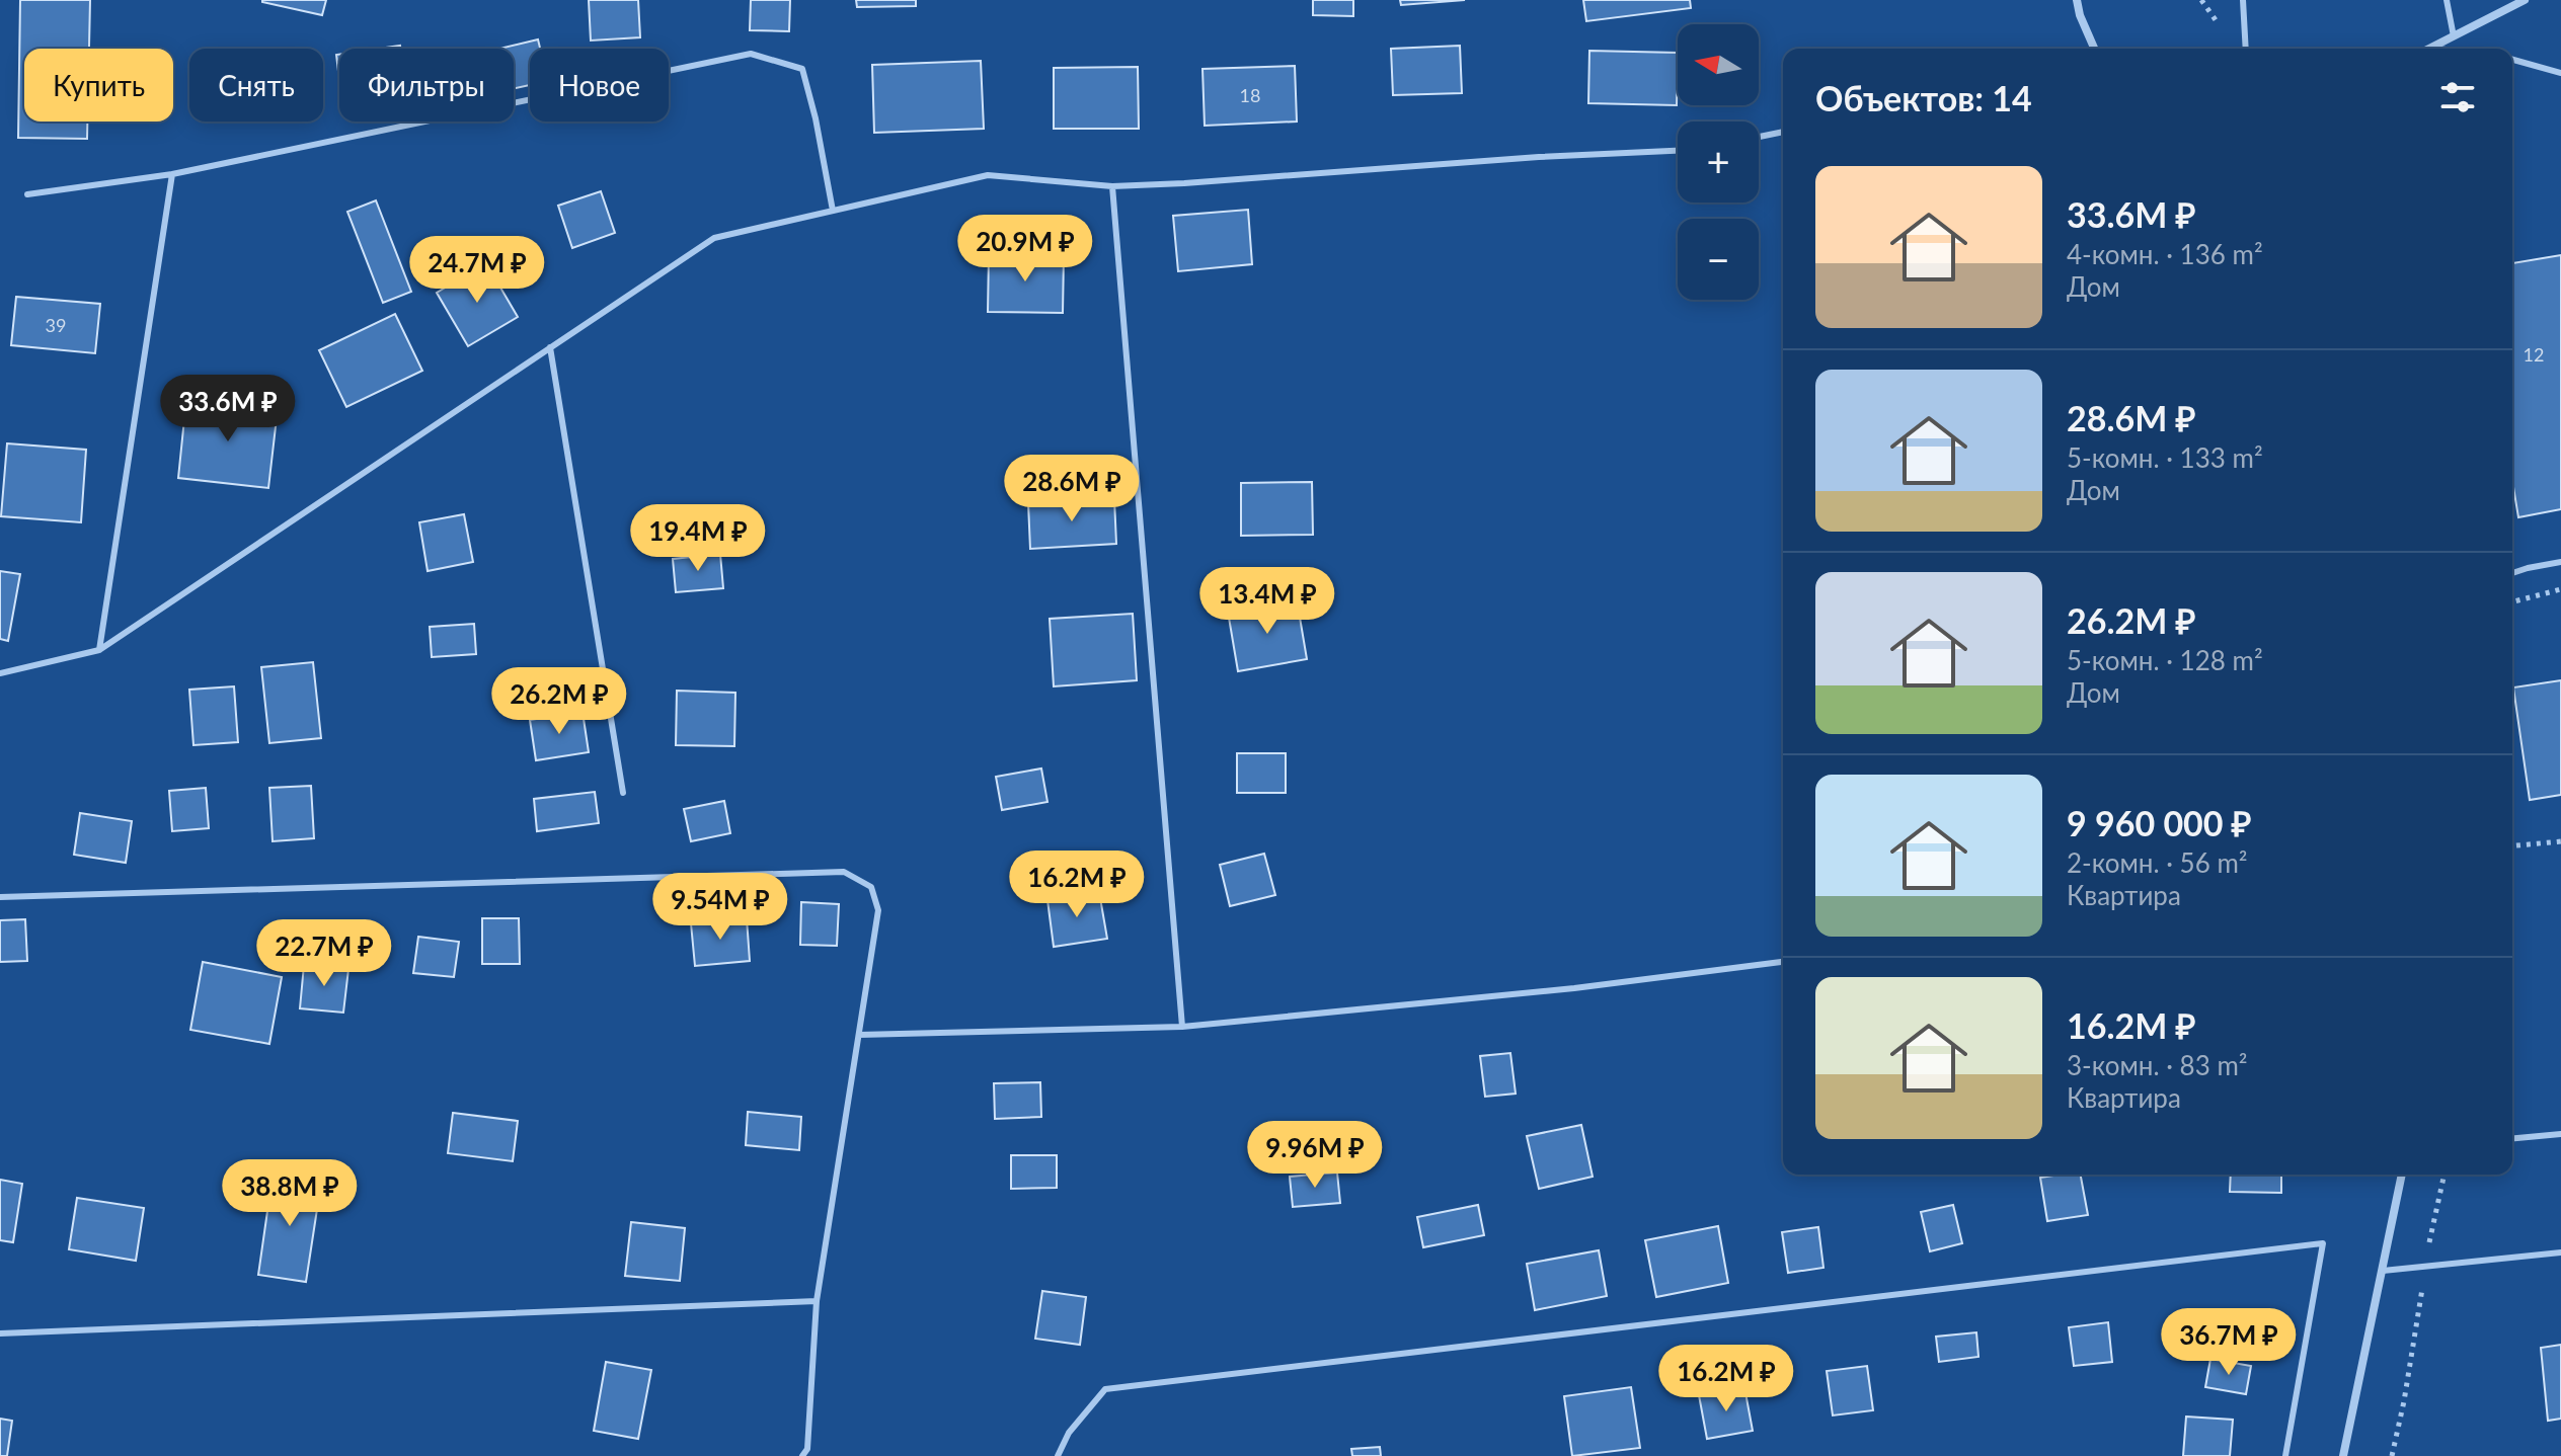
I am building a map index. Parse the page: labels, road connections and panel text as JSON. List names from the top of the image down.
{
  "house_numbers": ["18", "39", "12"],
  "north": "left",
  "page": {
    "map_buttons": ["+", "−"],
    "chip": [
      "Купить",
      "Снять",
      "Фильтры",
      "Новое"
    ],
    "heading": "Объектов: 14",
    "list": [
      {
        "name": "33.6M ₽",
        "note": "4-комн. · 136 m² · Дом"
      },
      {
        "name": "28.6M ₽",
        "note": "5-комн. · 133 m² · Дом"
      },
      {
        "name": "26.2M ₽",
        "note": "5-комн. · 128 m² · Дом"
      },
      {
        "name": "9 960 000 ₽",
        "note": "2-комн. · 56 m² · Квартира"
      },
      {
        "name": "16.2M ₽",
        "note": "3-комн. · 83 m² · Квартира"
      }
    ],
    "price": [
      "20.9M ₽",
      "24.7M ₽",
      "33.6M ₽",
      "28.6M ₽",
      "19.4M ₽",
      "13.4M ₽",
      "26.2M ₽",
      "16.2M ₽",
      "9.54M ₽",
      "22.7M ₽",
      "9.96M ₽",
      "38.8M ₽",
      "36.7M ₽",
      "16.2M ₽"
    ]
  }
}
